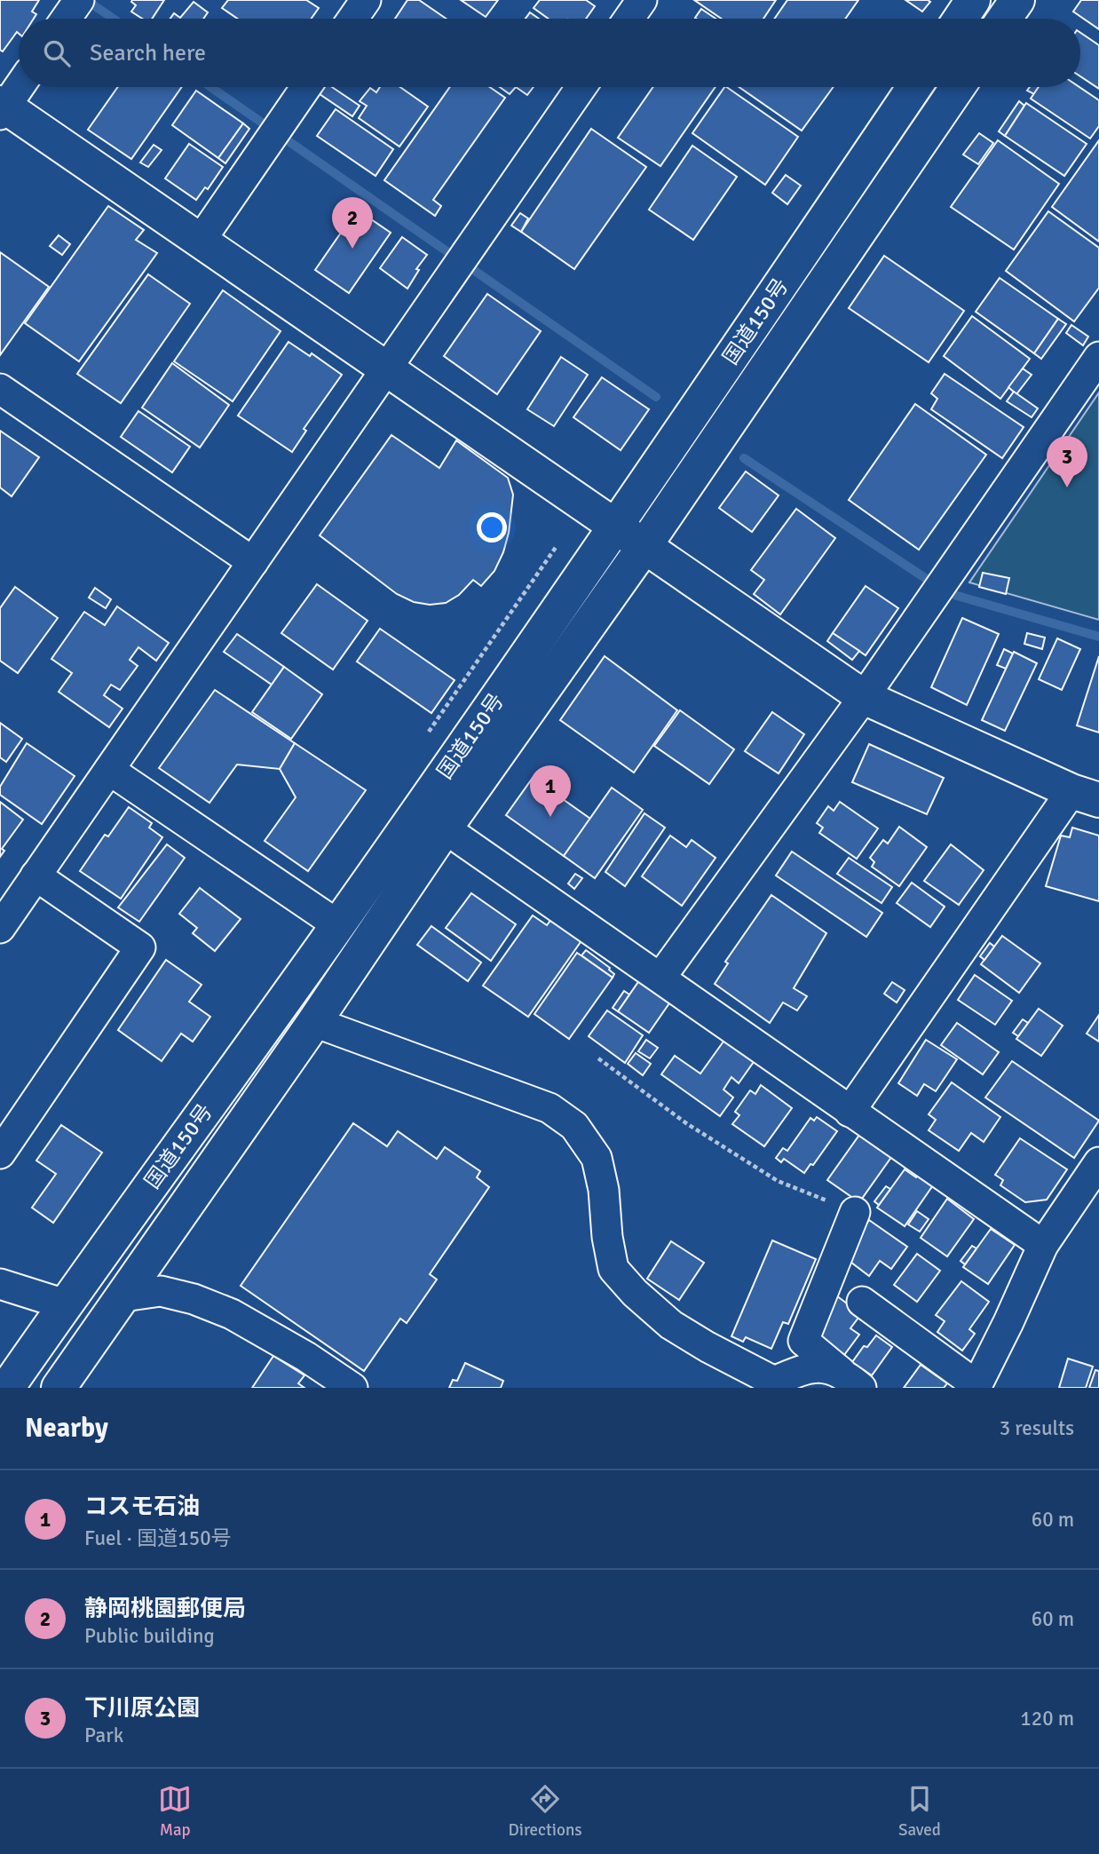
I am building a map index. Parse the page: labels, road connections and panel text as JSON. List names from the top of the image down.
{
  "streets": {
    "main road": ["国道150号"]
  },
  "page": {
    "search": "Search here",
    "pins": ["2", "3", "1"],
    "heading": ["Nearby", "3 results"],
    "list": [
      {
        "mark": "1",
        "name": "コスモ石油",
        "note": "Fuel · 国道150号",
        "value": "60 m"
      },
      {
        "mark": "2",
        "name": "静岡桃園郵便局",
        "note": "Public building",
        "value": "60 m"
      },
      {
        "mark": "3",
        "name": "下川原公園",
        "note": "Park",
        "value": "120 m"
      }
    ],
    "nav": ["Map", "Directions", "Saved"]
  }
}
